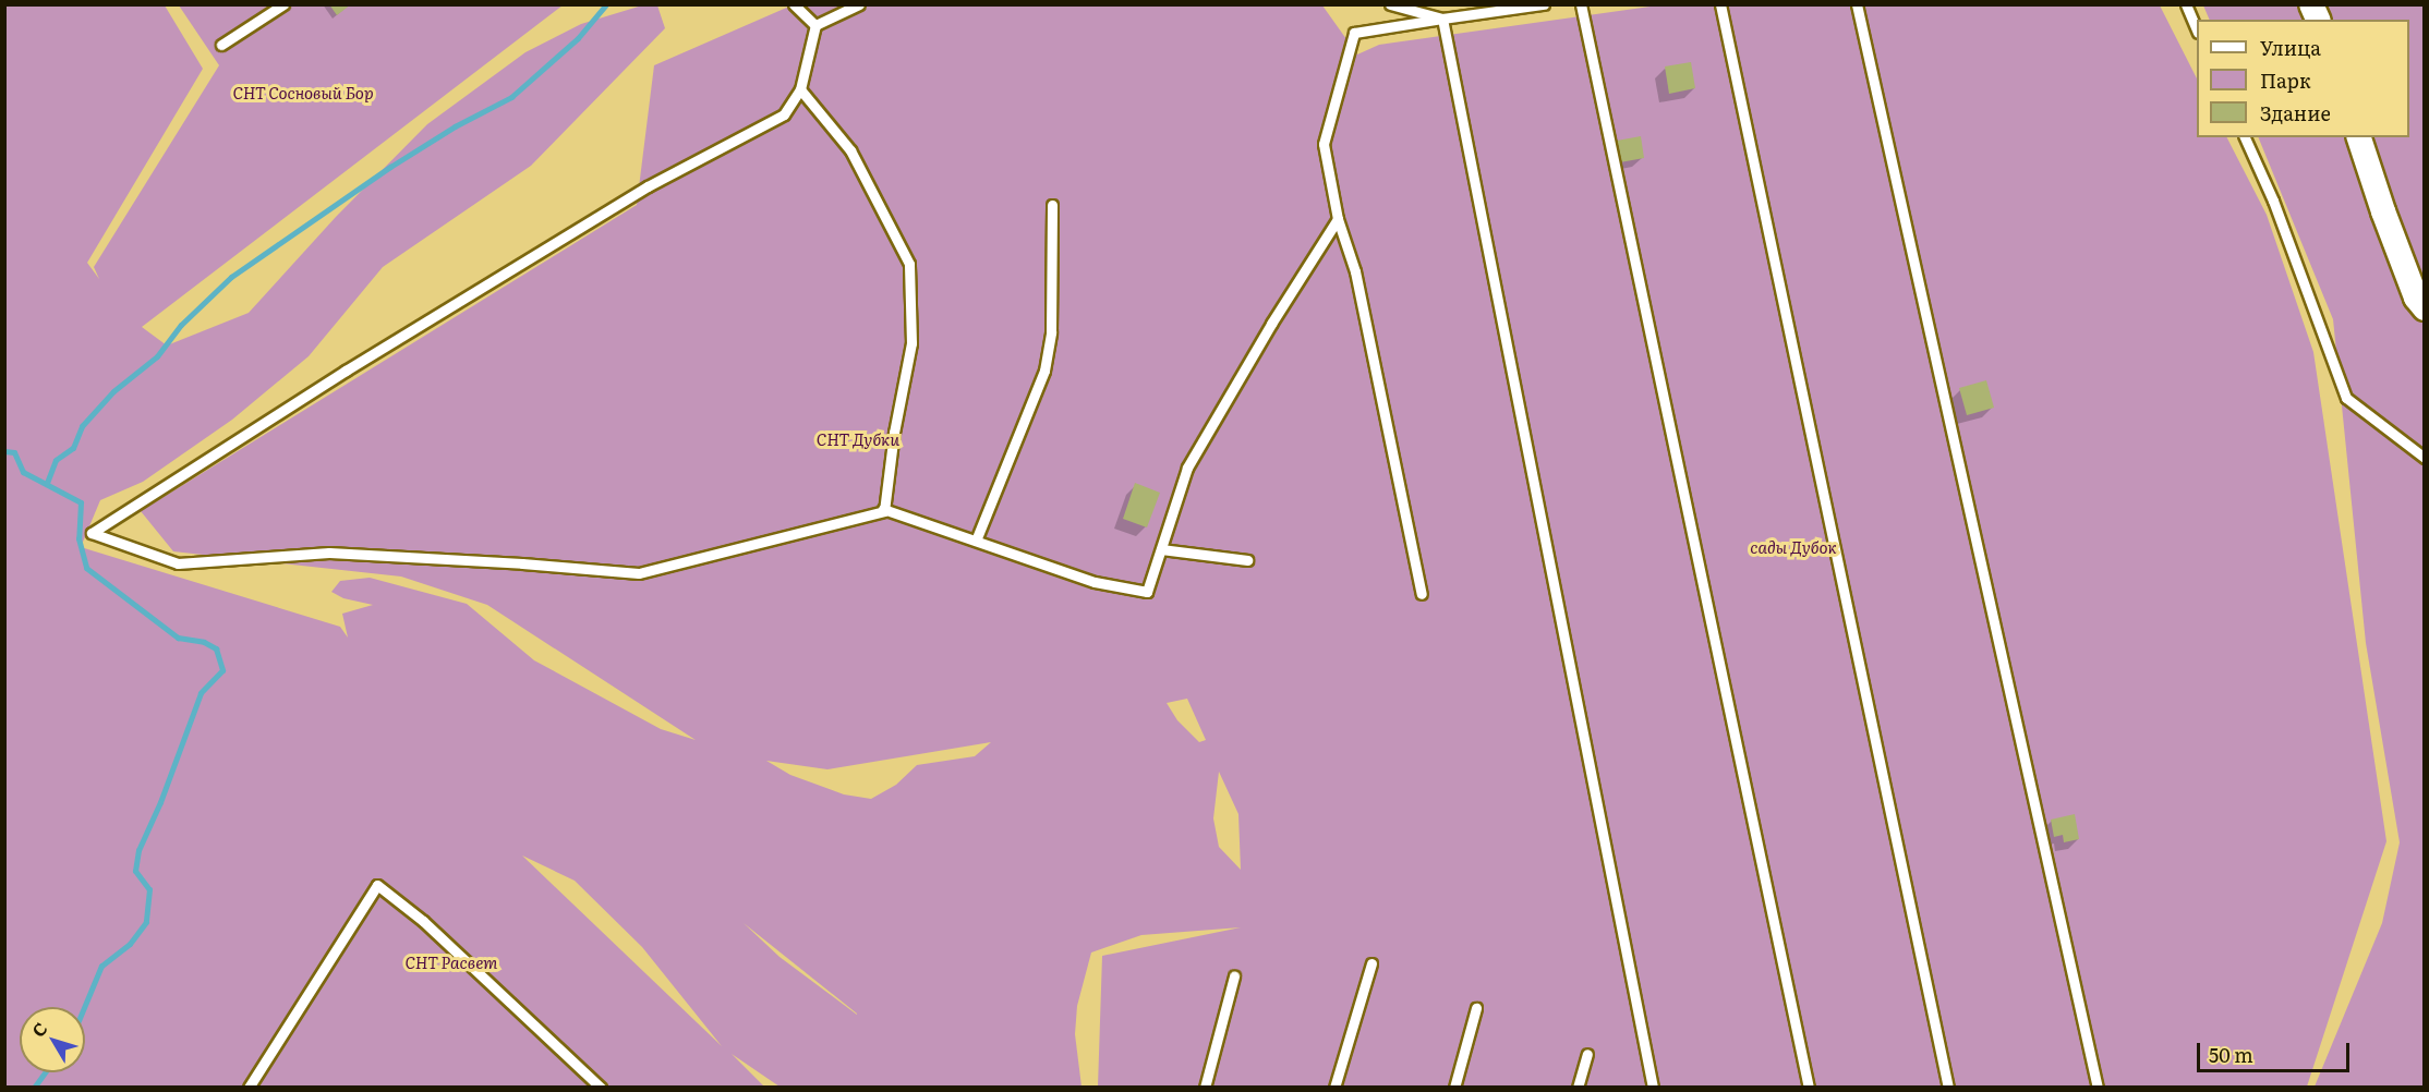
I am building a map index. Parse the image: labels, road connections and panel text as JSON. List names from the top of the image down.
{
  "parks": [
    "СНТ Сосновый Бор",
    "СНТ Дубки",
    "сады Дубок",
    "СНТ Расвет"
  ],
  "legend": ["Улица", "Парк", "Здание"],
  "scale_bar": "50 m",
  "north": "top left"
}
